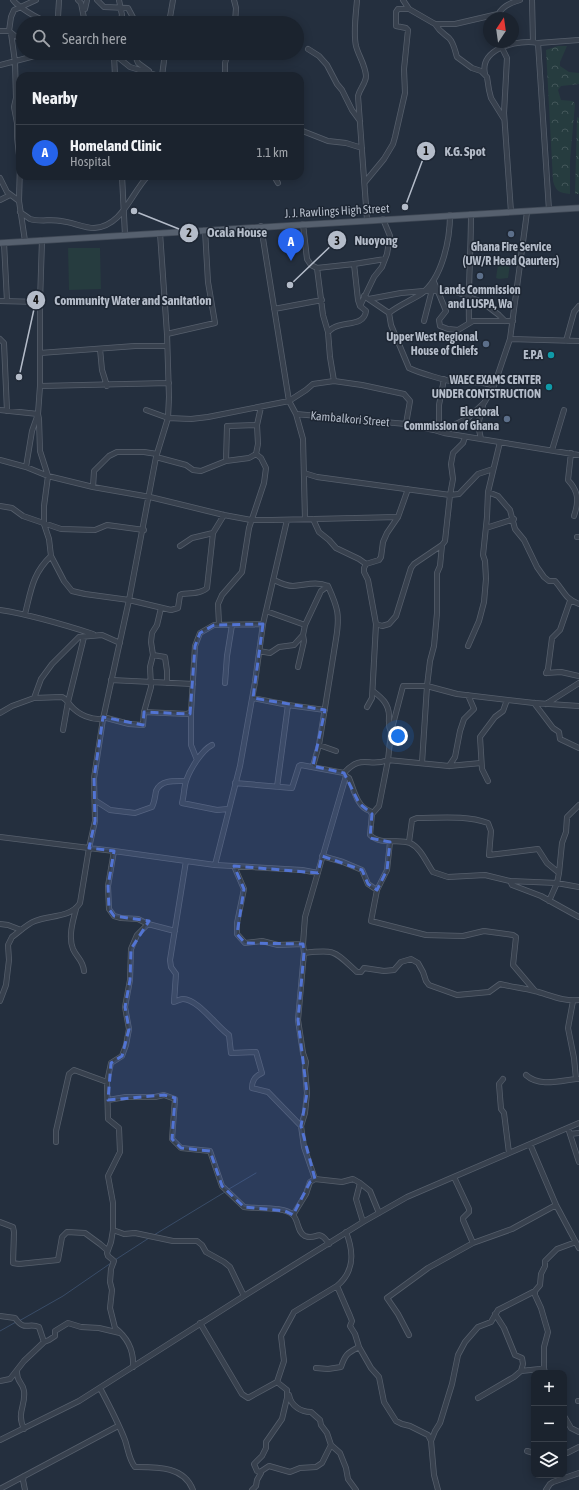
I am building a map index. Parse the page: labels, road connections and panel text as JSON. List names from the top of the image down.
{
  "streets": {
    "main road": ["J. J. Rawlings High Street"],
    "street": ["Kambalkori Street"]
  },
  "places": [
    "K.G. Spot",
    "Ocala House",
    "Ghana Fire Service (UW/R Head Qaurters)",
    "Lands Commission and LUSPA, Wa",
    "Nuoyong",
    "Upper West Regional House of Chiefs",
    "E.P.A",
    "Community Water and Sanitation",
    "WAEC EXAMS CENTER UNDER CONTSTRUCTION",
    "Electoral Commission of Ghana"
  ],
  "north": "top",
  "page": {
    "search": "Search here",
    "heading": "Nearby",
    "list": [
      {
        "mark": "A",
        "name": "Homeland Clinic",
        "note": "Hospital",
        "value": "1.1 km"
      }
    ],
    "pins": "A",
    "map_buttons": ["+", "−"]
  }
}
